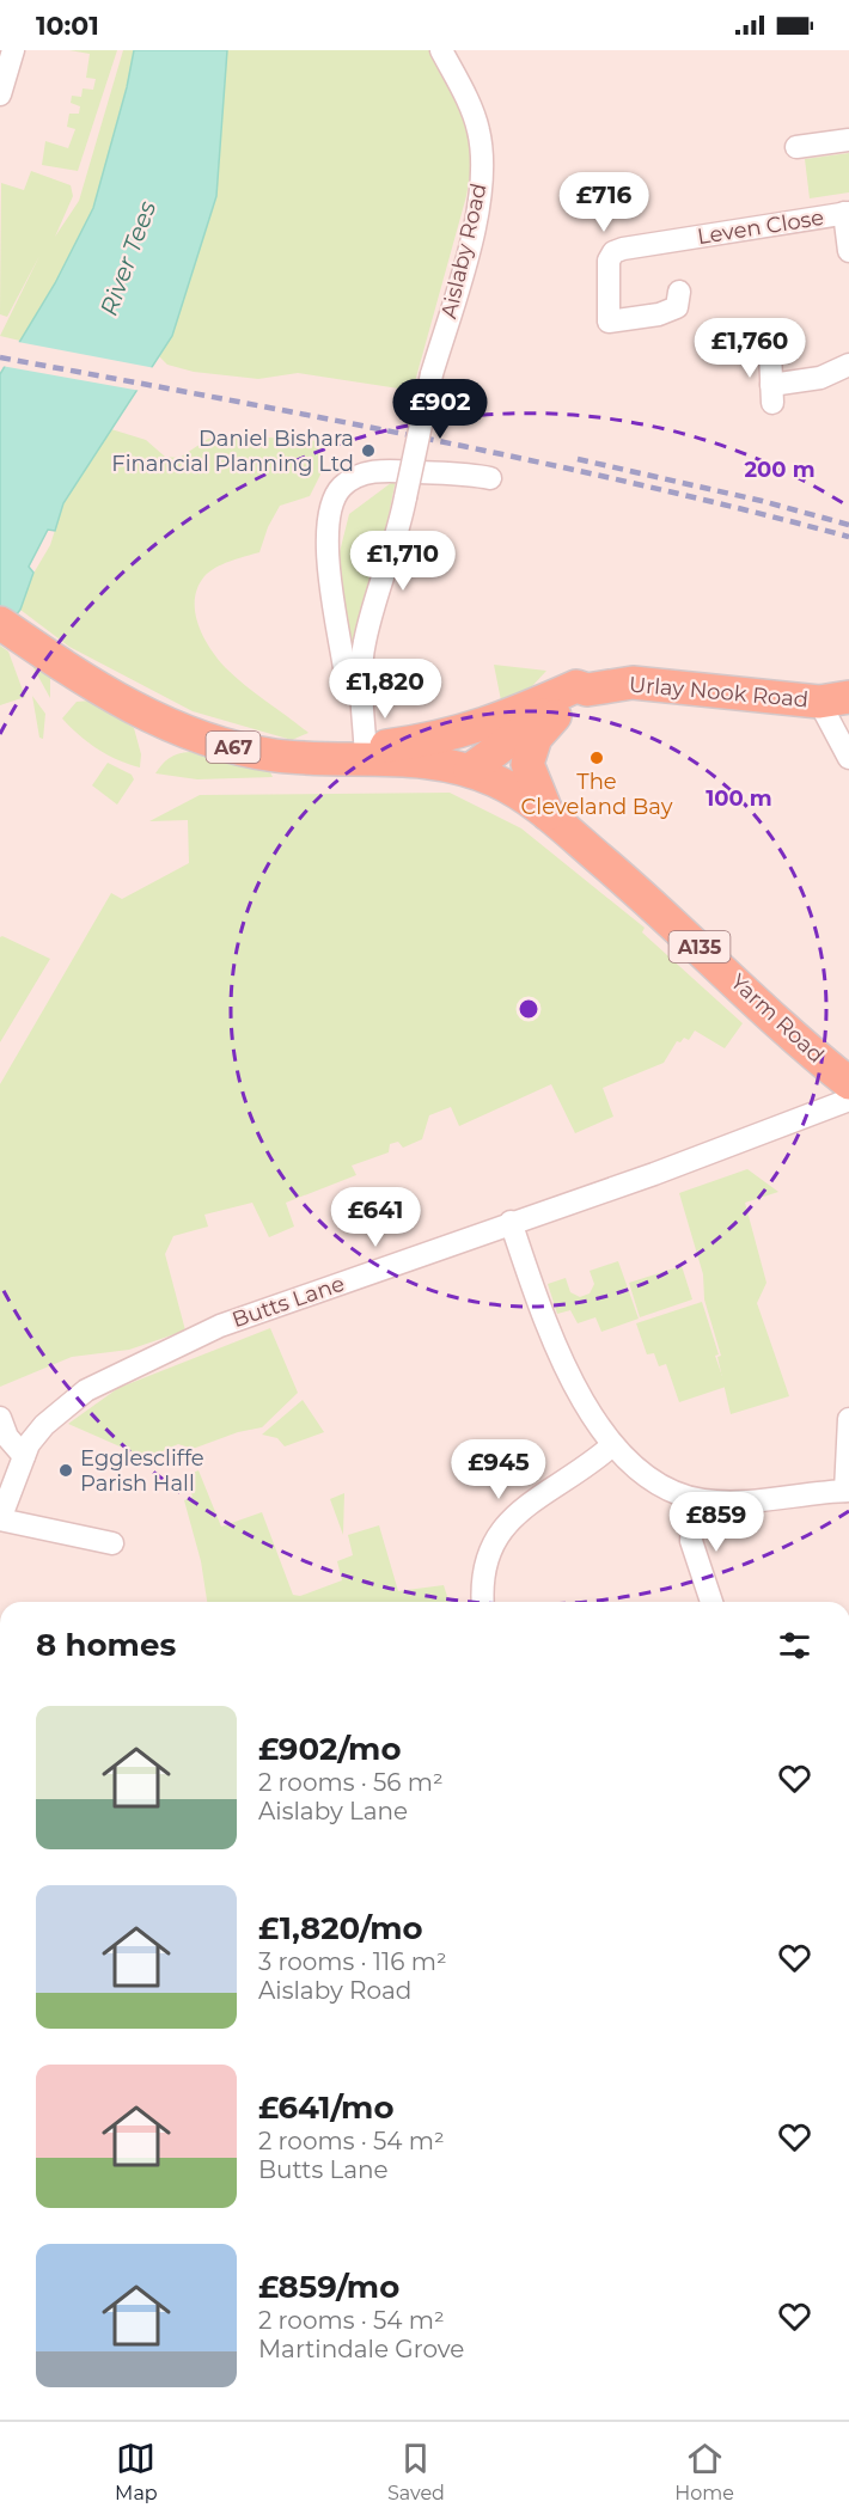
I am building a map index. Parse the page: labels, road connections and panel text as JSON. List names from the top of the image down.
{
  "streets": {
    "main road": [
      "Urlay Nook Road",
      "A67",
      "A135",
      "Yarm Road"
    ],
    "street": ["Leven Close", "Aislaby Road", "Butts Lane"]
  },
  "crossings": [
    ["Urlay Nook Road", "A67"],
    ["Urlay Nook Road", "Yarm Road"],
    ["A67", "Yarm Road"]
  ],
  "water": ["River Tees"],
  "places": ["Daniel Bishara Financial Planning Ltd", "The Cleveland Bay", "Egglescliffe Parish Hall"],
  "page": {
    "status": "10:01",
    "price": [
      "£716",
      "£1,760",
      "£902",
      "£1,710",
      "£1,820",
      "£641",
      "£945",
      "£859"
    ],
    "heading": "8 homes",
    "list": [
      {
        "name": "£902/mo",
        "note": "2 rooms · 56 m² · Aislaby Lane"
      },
      {
        "name": "£1,820/mo",
        "note": "3 rooms · 116 m² · Aislaby Road"
      },
      {
        "name": "£641/mo",
        "note": "2 rooms · 54 m² · Butts Lane"
      },
      {
        "name": "£859/mo",
        "note": "2 rooms · 54 m² · Martindale Grove"
      }
    ],
    "tabs": ["Map", "Saved", "Home"]
  },
  "rings": ["200 m", "100 m"]
}
